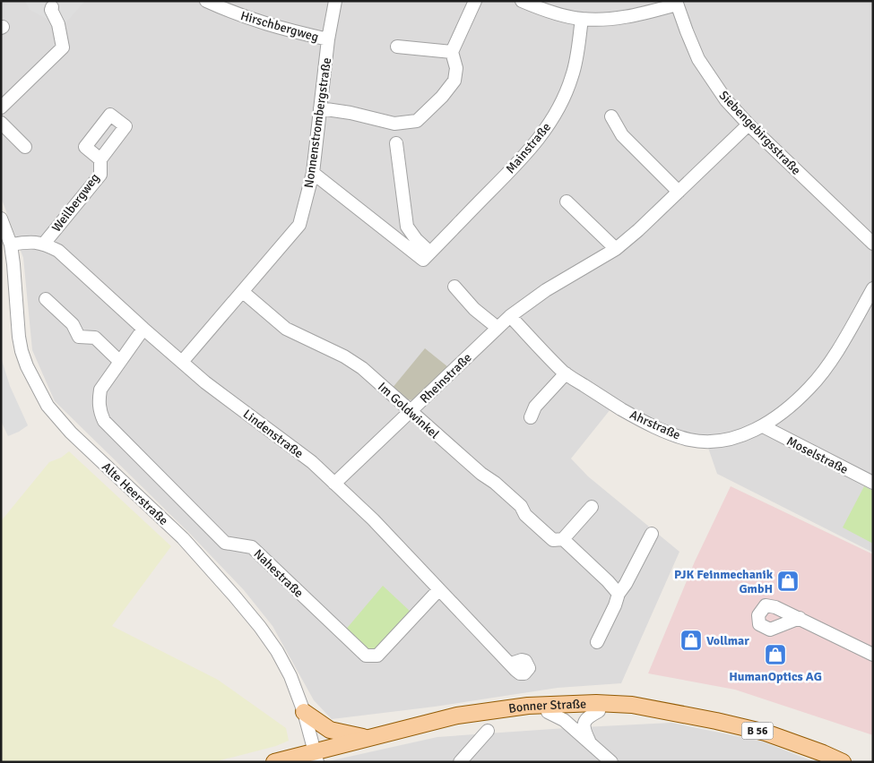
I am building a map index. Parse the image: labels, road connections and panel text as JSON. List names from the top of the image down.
{
  "streets": {
    "main road": ["Bonner Straße", "B 56"],
    "street": [
      "Hirschbergweg",
      "Nonnenstrombergstraße",
      "Siebengebirgsstraße",
      "Mainstraße",
      "Weilbergweg",
      "Rheinstraße",
      "Im Goldwinkel",
      "Ahrstraße",
      "Lindenstraße",
      "Moselstraße",
      "Alte Heerstraße",
      "Nahestraße"
    ]
  },
  "crossings": [
    ["Hirschbergweg", "Nonnenstrombergstraße"],
    ["Nonnenstrombergstraße", "Im Goldwinkel"],
    ["Nonnenstrombergstraße", "Lindenstraße"],
    ["Siebengebirgsstraße", "Rheinstraße"],
    ["Weilbergweg", "Lindenstraße"],
    ["Rheinstraße", "Im Goldwinkel"],
    ["Rheinstraße", "Ahrstraße"],
    ["Rheinstraße", "Lindenstraße"],
    ["Ahrstraße", "Moselstraße"],
    ["Lindenstraße", "Alte Heerstraße"],
    ["Lindenstraße", "Nahestraße"],
    ["Alte Heerstraße", "Bonner Straße"]
  ],
  "places": {
    "shop": ["PJK Feinmechanik GmbH", "Vollmar", "HumanOptics AG"]
  }
}
